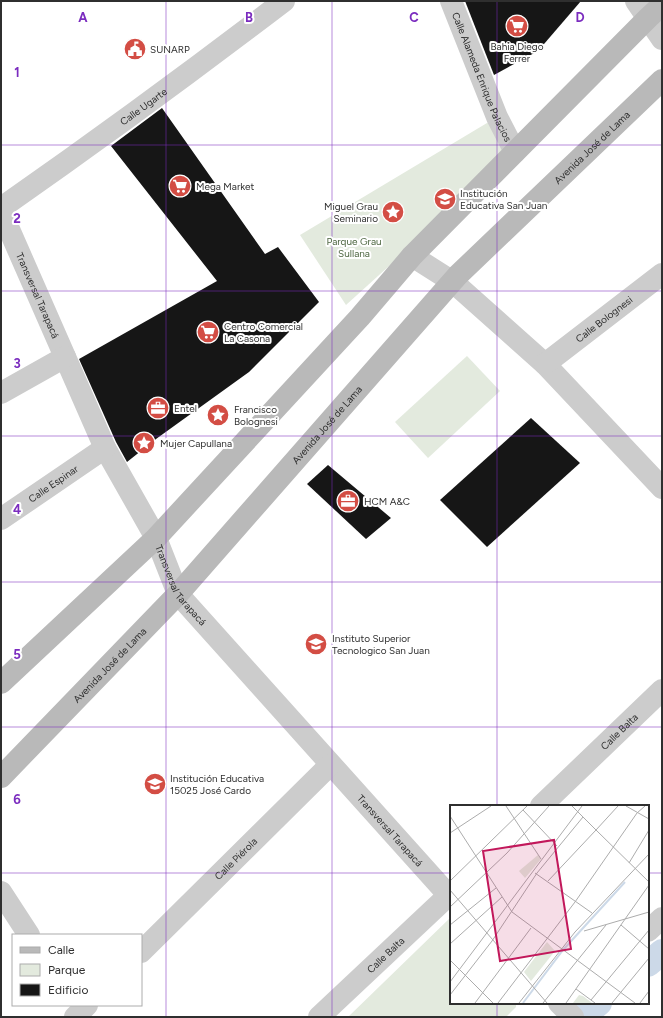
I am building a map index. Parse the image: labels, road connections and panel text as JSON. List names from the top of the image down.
{
  "streets": {
    "main road": ["Avenida José de Lama"],
    "street": [
      "Calle Alameda Enrique Palacios",
      "Calle Ugarte",
      "Transversal Tarapacá",
      "Calle Bolognesi",
      "Calle Espinar",
      "Calle Balta",
      "Calle Piérola"
    ]
  },
  "crossings": [
    ["Calle Ugarte", "Transversal Tarapacá"],
    ["Avenida José de Lama", "Transversal Tarapacá"],
    ["Transversal Tarapacá", "Calle Espinar"],
    ["Transversal Tarapacá", "Calle Balta"],
    ["Transversal Tarapacá", "Calle Piérola"]
  ],
  "parks": ["Parque Grau Sullana"],
  "places": {
    "supermarket": ["Bahia Diego Ferrer", "Mega Market", "Centro Comercial La Casona"],
    "public building": ["SUNARP"],
    "school or university": ["Institución Educativa San Juan", "Instituto Superior Tecnologico San Juan", "Institución Educativa 15025 José Cardo"],
    "place": ["Miguel Grau Seminario", "Francisco Bolognesi", "Mujer Capullana"],
    "office": ["Entel", "HCM A&C"]
  },
  "legend": ["Calle", "Parque", "Edificio"],
  "grid": {
    "columns": [
      "A",
      "B",
      "C",
      "D"
    ],
    "rows": [
      "1",
      "2",
      "3",
      "4",
      "5",
      "6"
    ]
  }
}
